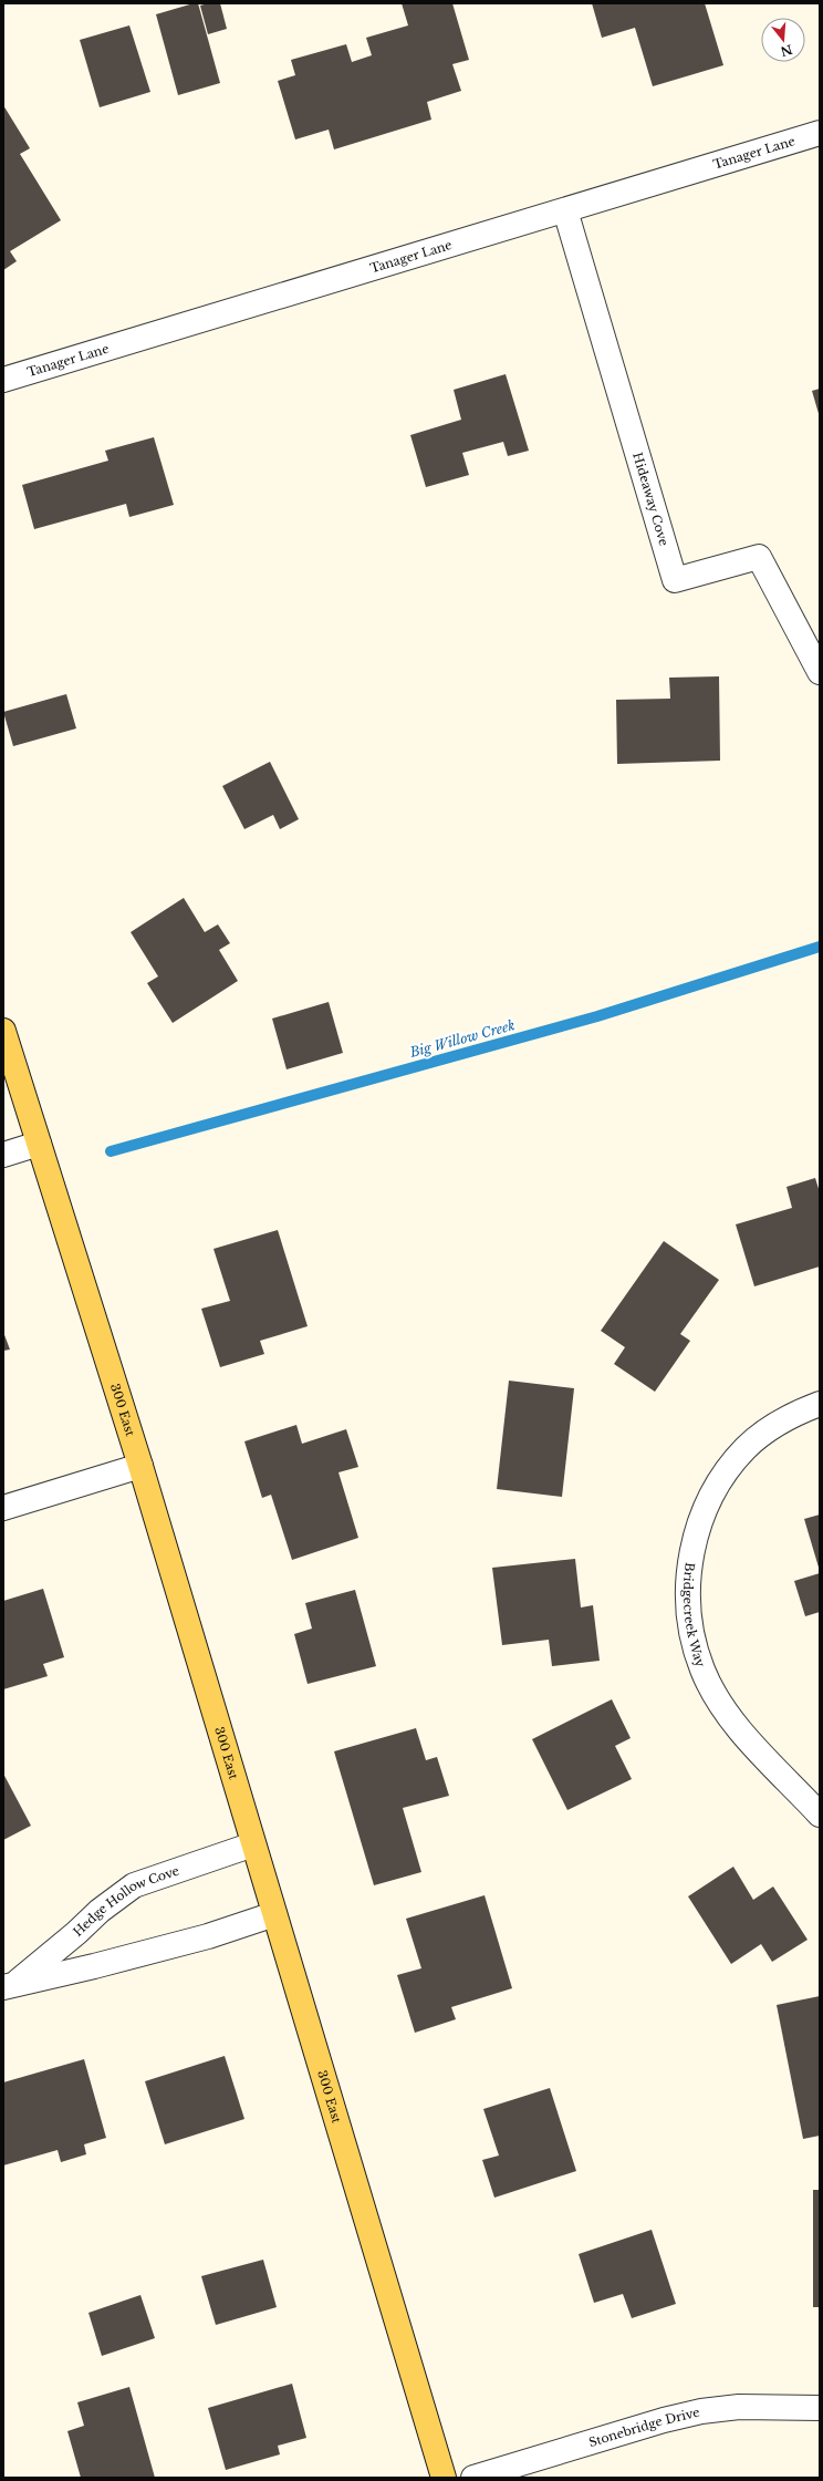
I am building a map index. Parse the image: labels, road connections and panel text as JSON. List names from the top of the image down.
{
  "streets": {
    "main road": ["300 East"],
    "street": [
      "Tanager Lane",
      "Hideaway Cove",
      "Bridgecreek Way",
      "Hedge Hollow Cove",
      "Stonebridge Drive"
    ]
  },
  "crossings": [
    ["Tanager Lane", "Hideaway Cove"],
    ["300 East", "Hedge Hollow Cove"]
  ],
  "water": ["Big Willow Creek"],
  "north": "bottom"
}
